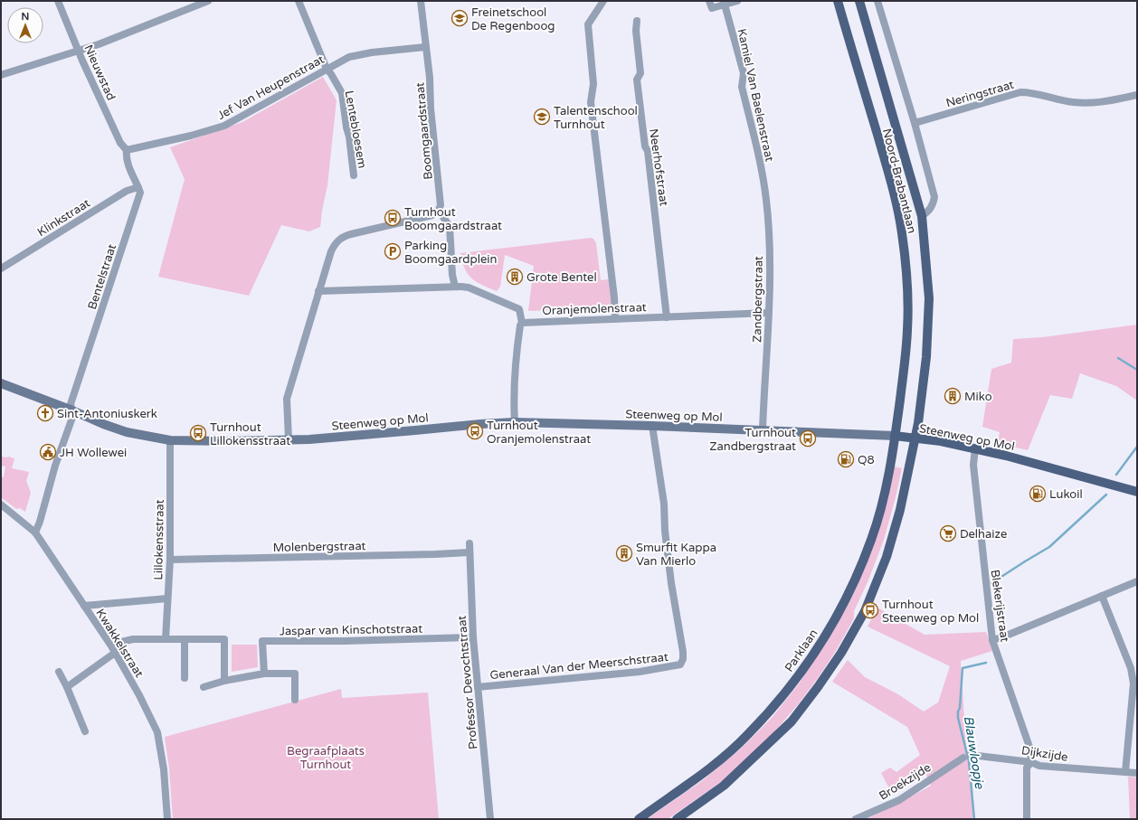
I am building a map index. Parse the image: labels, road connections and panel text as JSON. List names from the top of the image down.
{
  "streets": {
    "main road": ["Noord-Brabantlaan", "Steenweg op Mol", "Parklaan"],
    "street": [
      "Nieuwstad",
      "Jef Van Heupenstraat",
      "Neringstraat",
      "Kamiel Van Baelenstraat",
      "Lentebloesem",
      "Boomgaardstraat",
      "Neerhofstraat",
      "Klinkstraat",
      "Bentelstraat",
      "Zandbergstraat",
      "Oranjemolenstraat",
      "Lillokensstraat",
      "Molenbergstraat",
      "Blekerijstraat",
      "Jaspar van Kinschotstraat",
      "Kwakkelstraat",
      "Generaal Van der Meerschstraat",
      "Professor Devochtstraat",
      "Dijkzijde",
      "Broekzijde"
    ]
  },
  "crossings": [
    ["Nieuwstad", "Jef Van Heupenstraat"],
    ["Nieuwstad", "Bentelstraat"],
    ["Jef Van Heupenstraat", "Lentebloesem"],
    ["Jef Van Heupenstraat", "Boomgaardstraat"],
    ["Jef Van Heupenstraat", "Bentelstraat"],
    ["Neringstraat", "Noord-Brabantlaan"],
    ["Kamiel Van Baelenstraat", "Zandbergstraat"],
    ["Neerhofstraat", "Oranjemolenstraat"],
    ["Noord-Brabantlaan", "Steenweg op Mol"],
    ["Noord-Brabantlaan", "Parklaan"],
    ["Klinkstraat", "Bentelstraat"],
    ["Bentelstraat", "Steenweg op Mol"],
    ["Bentelstraat", "Kwakkelstraat"],
    ["Zandbergstraat", "Oranjemolenstraat"],
    ["Zandbergstraat", "Steenweg op Mol"],
    ["Steenweg op Mol", "Lillokensstraat"],
    ["Steenweg op Mol", "Blekerijstraat"],
    ["Steenweg op Mol", "Parklaan"],
    ["Steenweg op Mol", "Generaal Van der Meerschstraat"],
    ["Lillokensstraat", "Molenbergstraat"],
    ["Molenbergstraat", "Professor Devochtstraat"],
    ["Blekerijstraat", "Dijkzijde"],
    ["Jaspar van Kinschotstraat", "Professor Devochtstraat"],
    ["Generaal Van der Meerschstraat", "Professor Devochtstraat"],
    ["Dijkzijde", "Broekzijde"]
  ],
  "water": ["Blauwloopje"],
  "parks": ["Begraafplaats Turnhout"],
  "places": {
    "school or university": ["Freinetschool De Regenboog", "Talentenschool Turnhout"],
    "bus stop": [
      "Turnhout Boomgaardstraat",
      "Turnhout Oranjemolenstraat",
      "Turnhout Lillokensstraat",
      "Turnhout Zandbergstraat",
      "Turnhout Steenweg op Mol"
    ],
    "parking": ["Parking Boomgaardplein"],
    "building": ["Grote Bentel", "Miko", "Smurfit Kappa Van Mierlo"],
    "church": ["Sint-Antoniuskerk"],
    "public building": ["JH Wollewei"],
    "fuel station": ["Q8", "Lukoil"],
    "supermarket": ["Delhaize"]
  },
  "north": "top"
}
